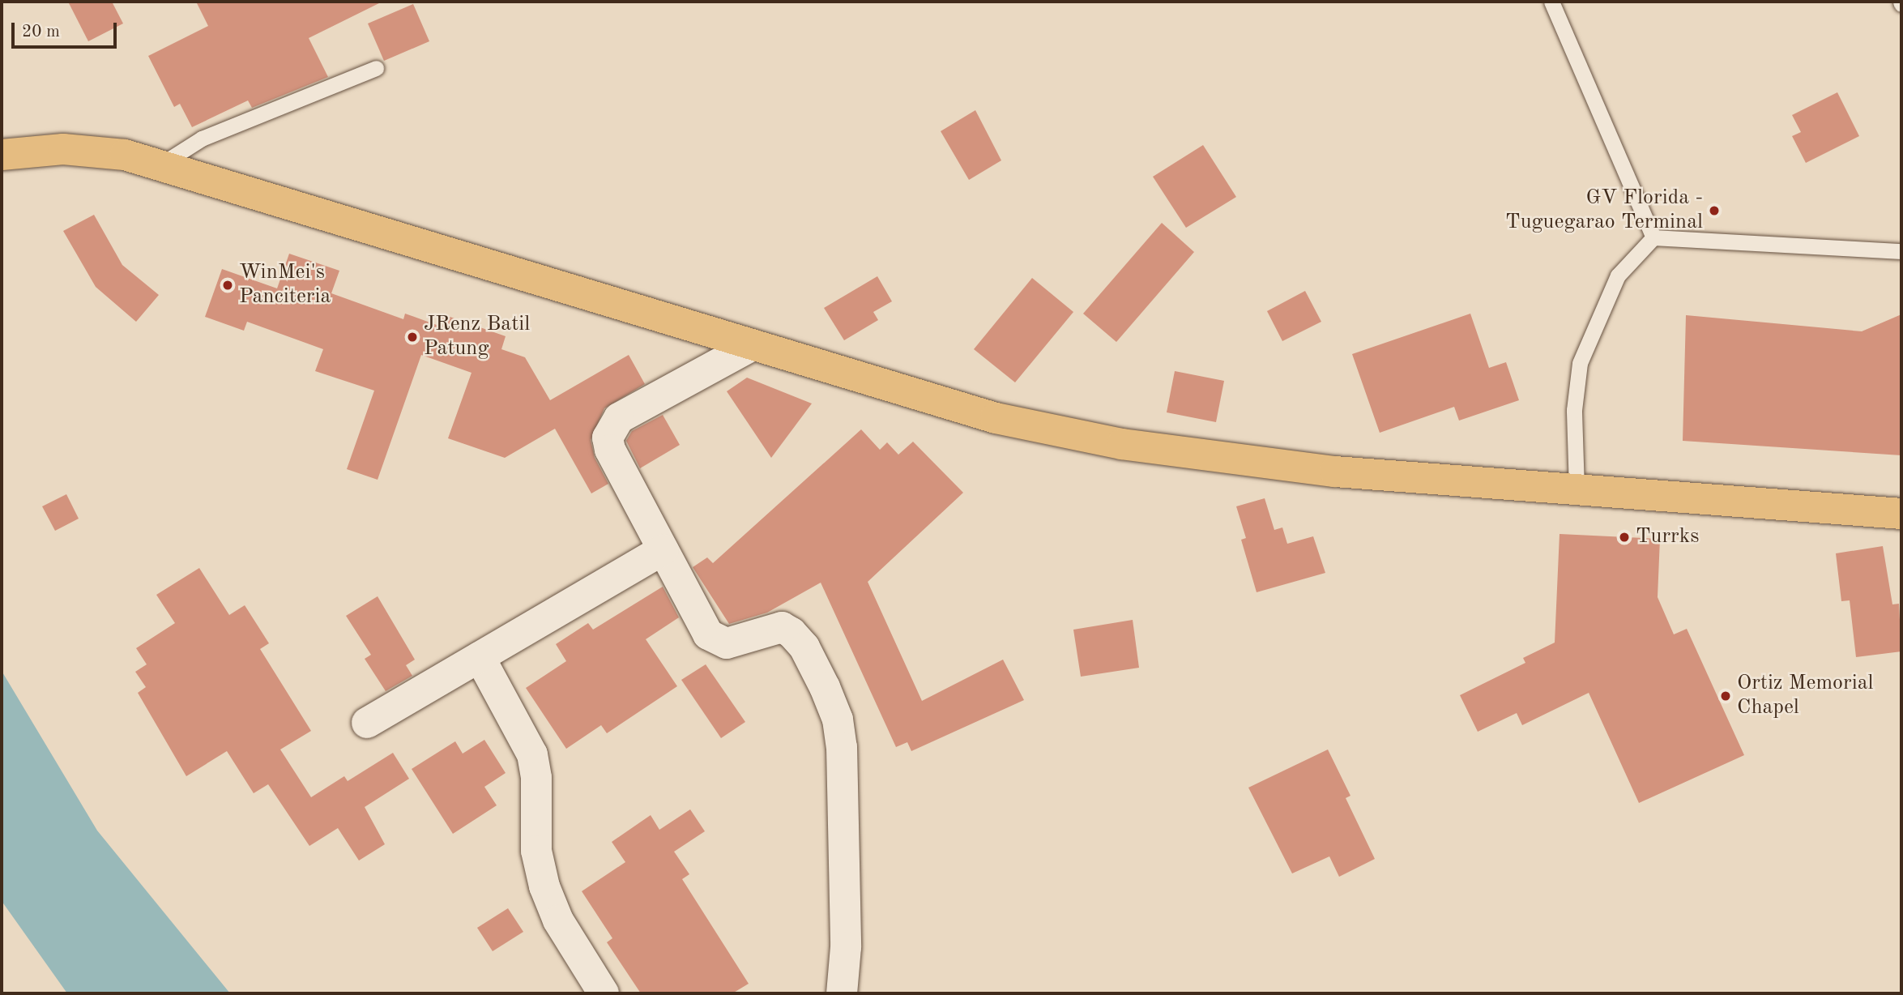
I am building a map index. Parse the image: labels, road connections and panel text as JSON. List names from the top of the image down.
{
  "places": [
    "GV Florida - Tuguegarao Terminal",
    "WinMei's Panciteria",
    "JRenz Batil Patung",
    "Turrks",
    "Ortiz Memorial Chapel"
  ],
  "scale_bar": "20 m"
}
